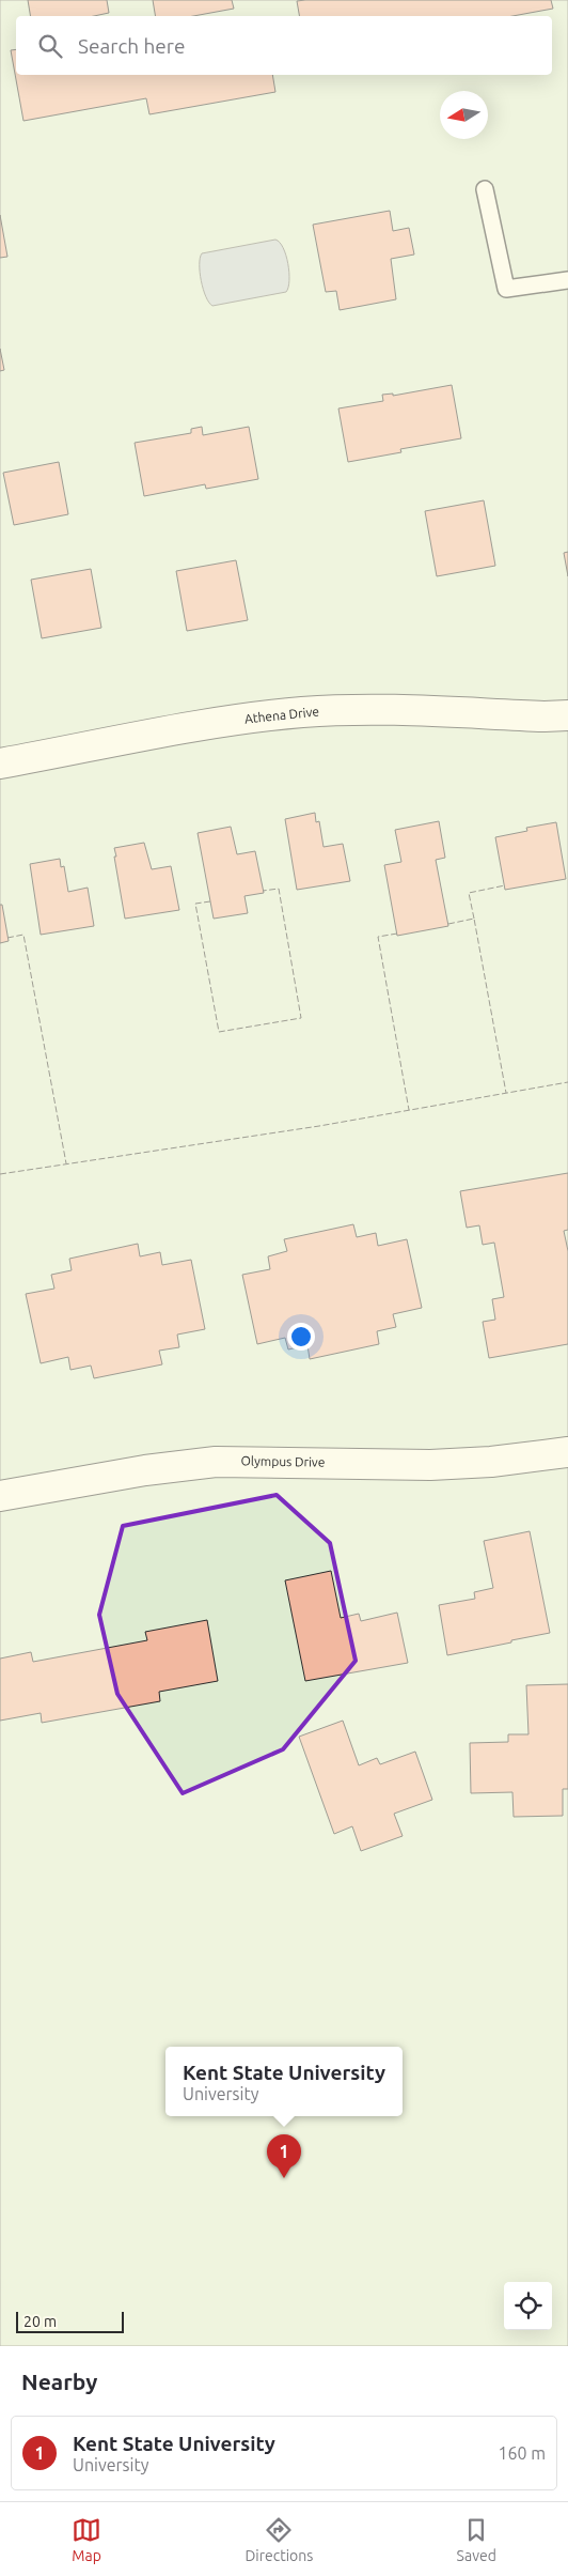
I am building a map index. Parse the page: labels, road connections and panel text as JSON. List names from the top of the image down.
{
  "streets": {
    "street": ["Athena Drive", "Olympus Drive"]
  },
  "scale_bar": "20 m",
  "north": "left",
  "page": {
    "search": "Search here",
    "popup": ["Kent State University", "University"],
    "pins": "1",
    "scale": "20 m",
    "heading": "Nearby",
    "list": [
      {
        "mark": "1",
        "name": "Kent State University",
        "note": "University",
        "value": "160 m"
      }
    ],
    "nav": ["Map", "Directions", "Saved"]
  }
}
